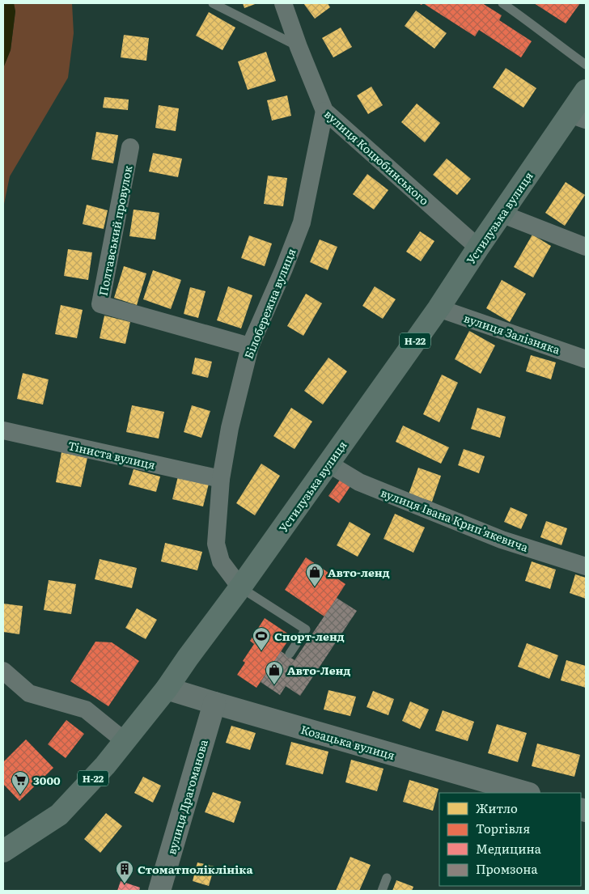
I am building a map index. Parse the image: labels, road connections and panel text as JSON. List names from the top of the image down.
{
  "streets": {
    "main road": ["Устилузька вулиця", "Н-22"],
    "street": [
      "вулиця Коцюбинського",
      "Полтавський провулок",
      "Білобережна вулиця",
      "вулиця Залізняка",
      "Тіниста вулиця",
      "вулиця Івана Крипʼякевича",
      "Козацька вулиця",
      "вулиця Драгоманова"
    ]
  },
  "crossings": [
    ["вулиця Коцюбинського", "Устилузька вулиця"],
    ["вулиця Коцюбинського", "Білобережна вулиця"],
    ["Устилузька вулиця", "Білобережна вулиця"],
    ["Устилузька вулиця", "вулиця Залізняка"],
    ["Устилузька вулиця", "вулиця Івана Крипʼякевича"],
    ["Устилузька вулиця", "Козацька вулиця"],
    ["Полтавський провулок", "Білобережна вулиця"],
    ["Білобережна вулиця", "Тіниста вулиця"],
    ["Козацька вулиця", "вулиця Драгоманова"]
  ],
  "places": {
    "shop": ["Авто-ленд", "Авто-Ленд"],
    "sports": ["Спорт-ленд"],
    "supermarket": ["3000"],
    "building": ["Стоматполіклініка"]
  },
  "legend": [
    "Житло",
    "Торгівля",
    "Медицина",
    "Промзона"
  ]
}
